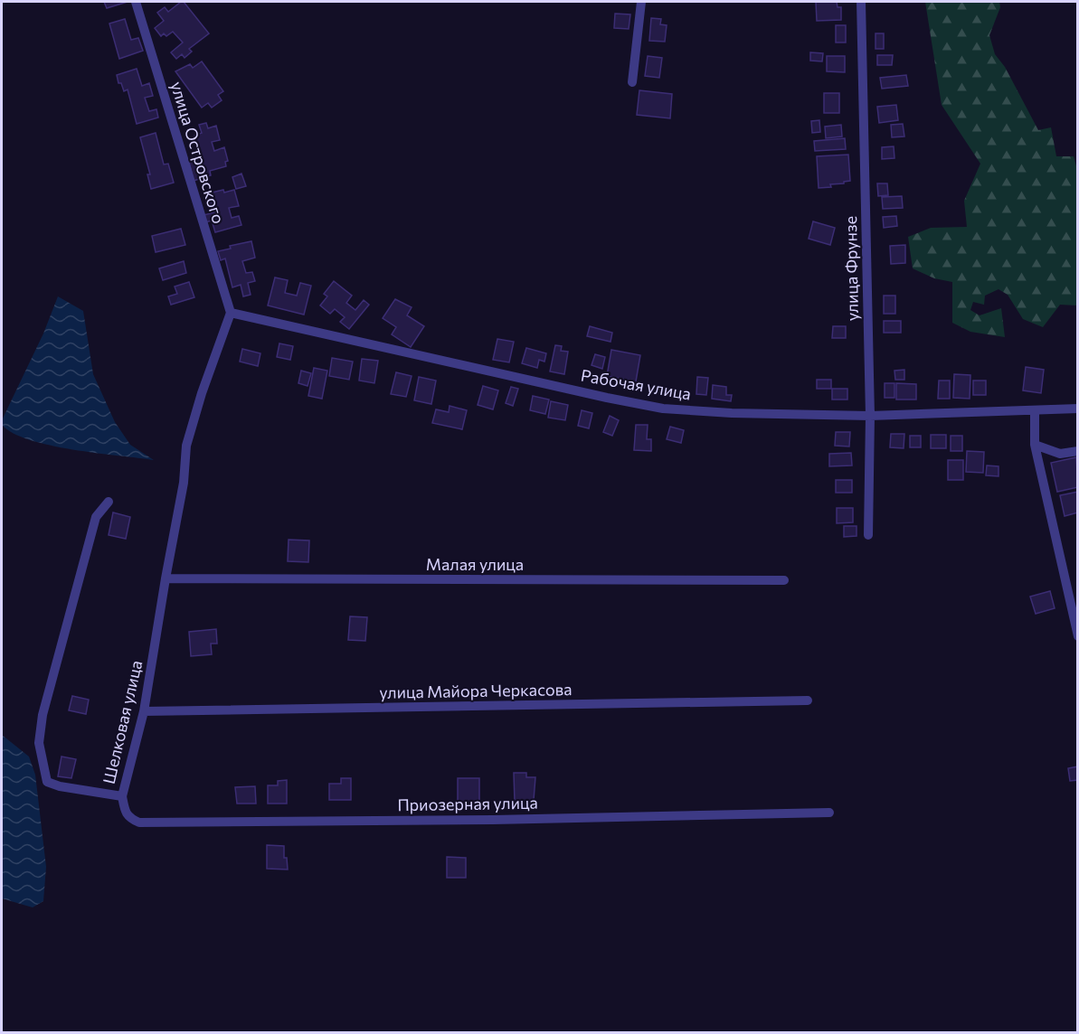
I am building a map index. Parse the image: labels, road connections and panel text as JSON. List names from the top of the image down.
{
  "streets": {
    "street": [
      "улица Островского",
      "улица Фрунзе",
      "Рабочая улица",
      "Малая улица",
      "улица Майора Черкасова",
      "Шелковая улица",
      "Приозерная улица"
    ]
  },
  "crossings": [
    ["улица Островского", "Рабочая улица"],
    ["улица Островского", "Шелковая улица"],
    ["улица Фрунзе", "Рабочая улица"],
    ["Рабочая улица", "Шелковая улица"],
    ["Малая улица", "Шелковая улица"],
    ["улица Майора Черкасова", "Шелковая улица"],
    ["Шелковая улица", "Приозерная улица"]
  ]
}
